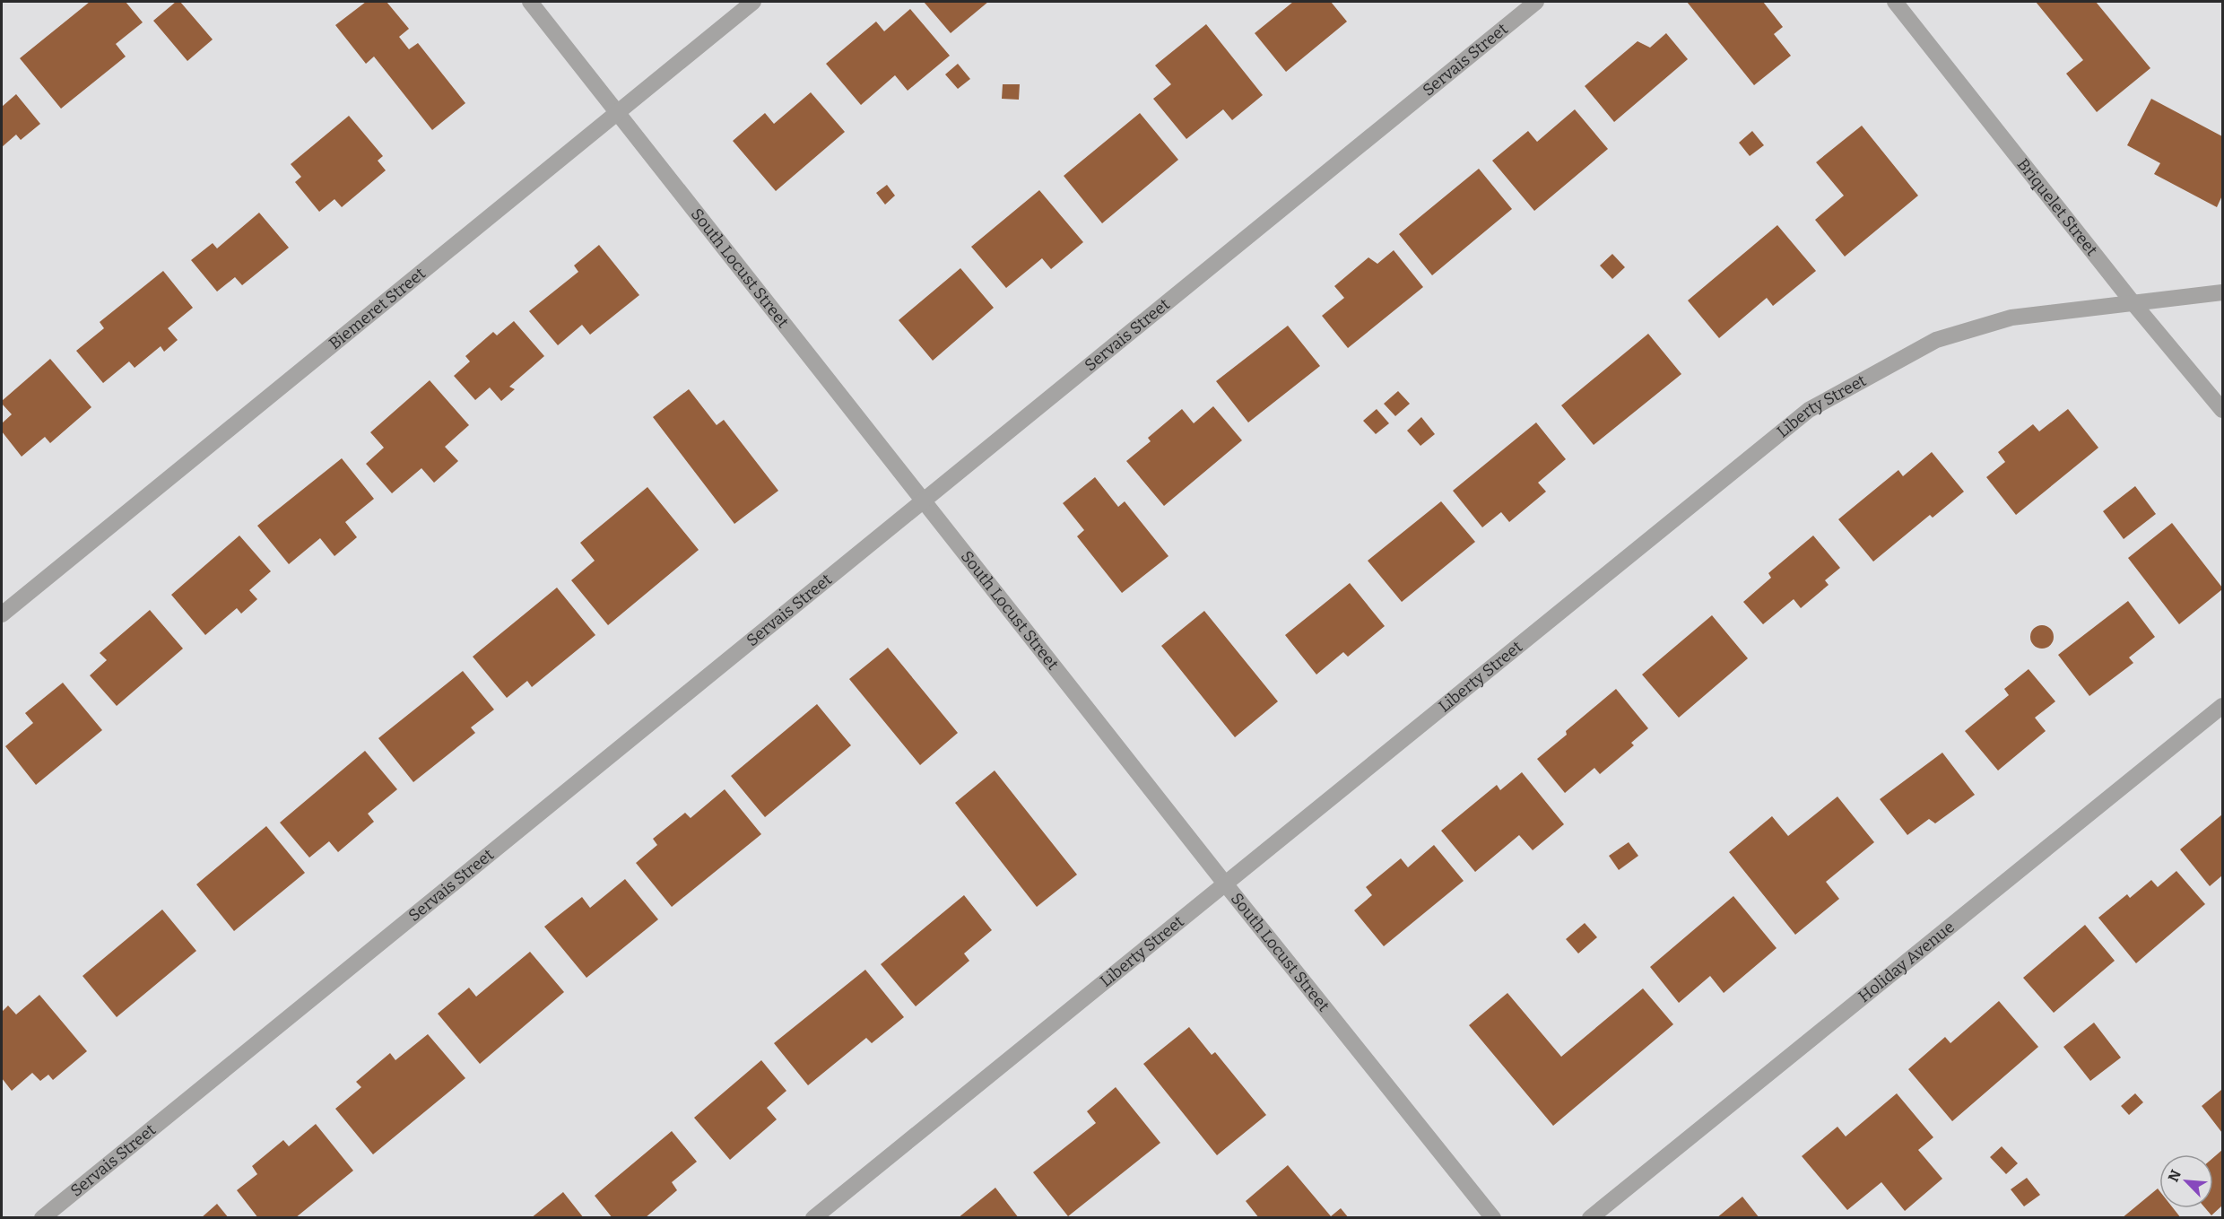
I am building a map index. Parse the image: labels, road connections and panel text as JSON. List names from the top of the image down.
{
  "streets": {
    "street": [
      "Servais Street",
      "Briquelet Street",
      "South Locust Street",
      "Biemeret Street",
      "Liberty Street",
      "Holiday Avenue"
    ]
  },
  "crossings": [
    ["Servais Street", "South Locust Street"],
    ["Briquelet Street", "Liberty Street"],
    ["South Locust Street", "Biemeret Street"],
    ["South Locust Street", "Liberty Street"]
  ],
  "north": "top left"
}
